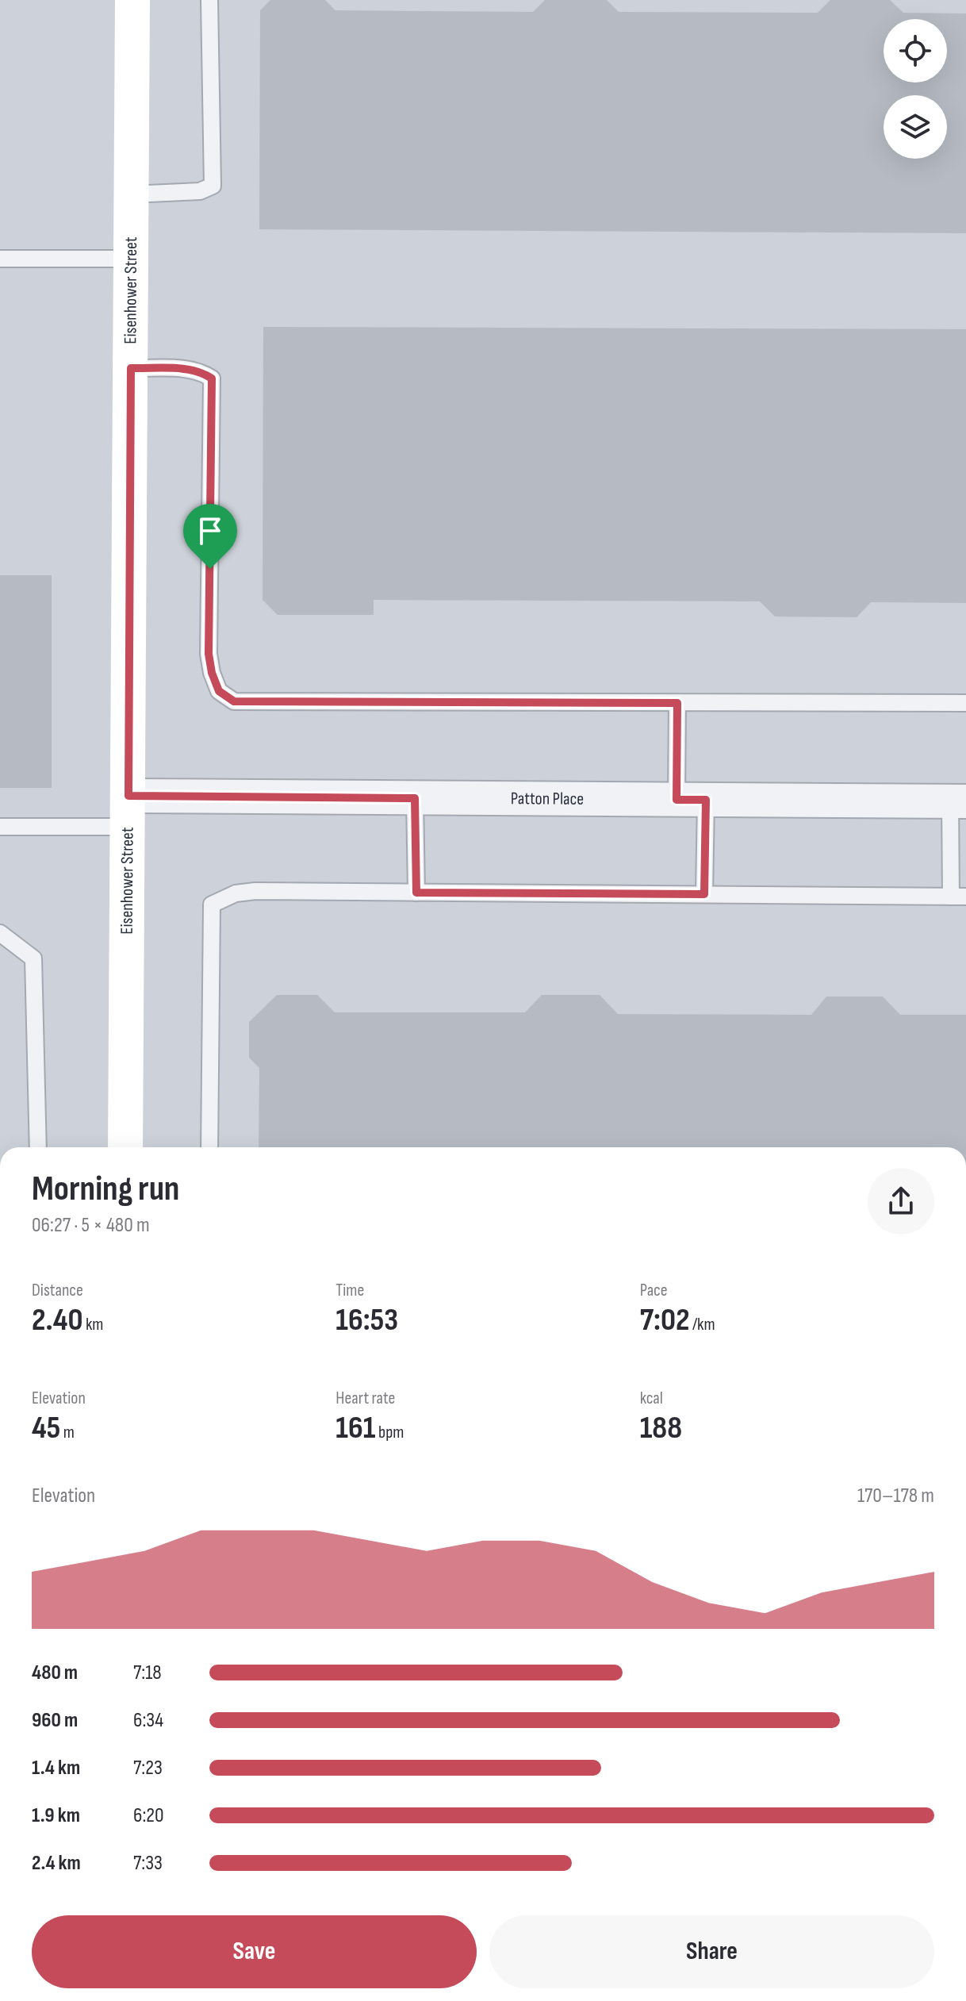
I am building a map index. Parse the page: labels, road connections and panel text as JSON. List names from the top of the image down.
{
  "streets": {
    "street": ["Eisenhower Street", "Patton Place"]
  },
  "crossings": [
    ["Eisenhower Street", "Patton Place"]
  ],
  "page": {
    "heading": ["Morning run", "06:27 · 5 × 480 m"],
    "stats": [
      ["Distance", "2.40 km"],
      ["Time", "16:53"],
      ["Pace", "7:02 /km"],
      ["Elevation", "45 m"],
      ["Heart rate", "161 bpm"],
      ["kcal", "188"]
    ],
    "chart": ["Elevation", "170–178 m"],
    "list": [
      {
        "name": "480 m",
        "note": "7:18"
      },
      {
        "name": "960 m",
        "note": "6:34"
      },
      {
        "name": "1.4 km",
        "note": "7:23"
      },
      {
        "name": "1.9 km",
        "note": "6:20"
      },
      {
        "name": "2.4 km",
        "note": "7:33"
      }
    ],
    "buttons": ["Save", "Share"]
  }
}
